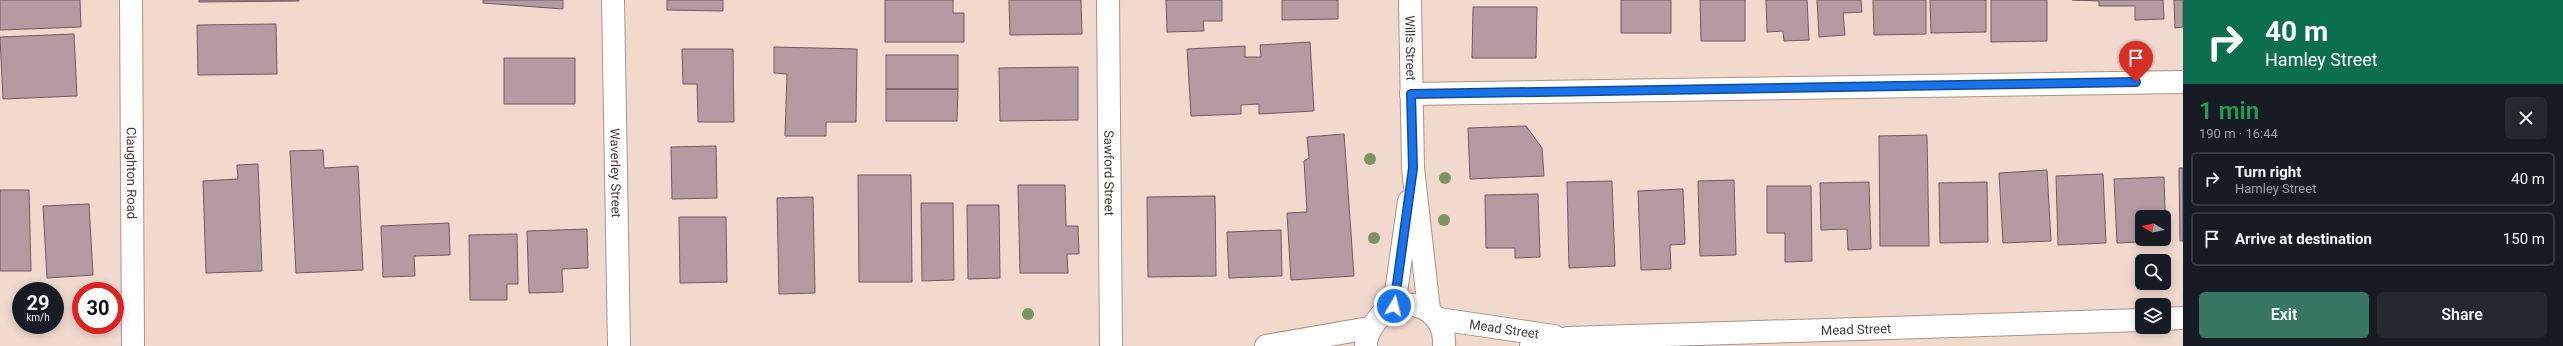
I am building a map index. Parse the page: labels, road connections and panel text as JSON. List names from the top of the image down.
{
  "streets": {
    "street": [
      "Wills Street",
      "Claughton Road",
      "Waverley Street",
      "Sawford Street",
      "Mead Street"
    ]
  },
  "crossings": [
    ["Wills Street", "Mead Street"]
  ],
  "north": "left",
  "page": {
    "turn": ["40 m", "Hamley Street"],
    "heading": ["1 min", "190 m · 16:44"],
    "list": [
      {
        "name": "Turn right",
        "note": "Hamley Street",
        "value": "40 m"
      },
      {
        "name": "Arrive at destination",
        "value": "150 m"
      }
    ],
    "speed": "29 km/h",
    "limit": "30",
    "buttons": ["Exit", "Share"]
  }
}
